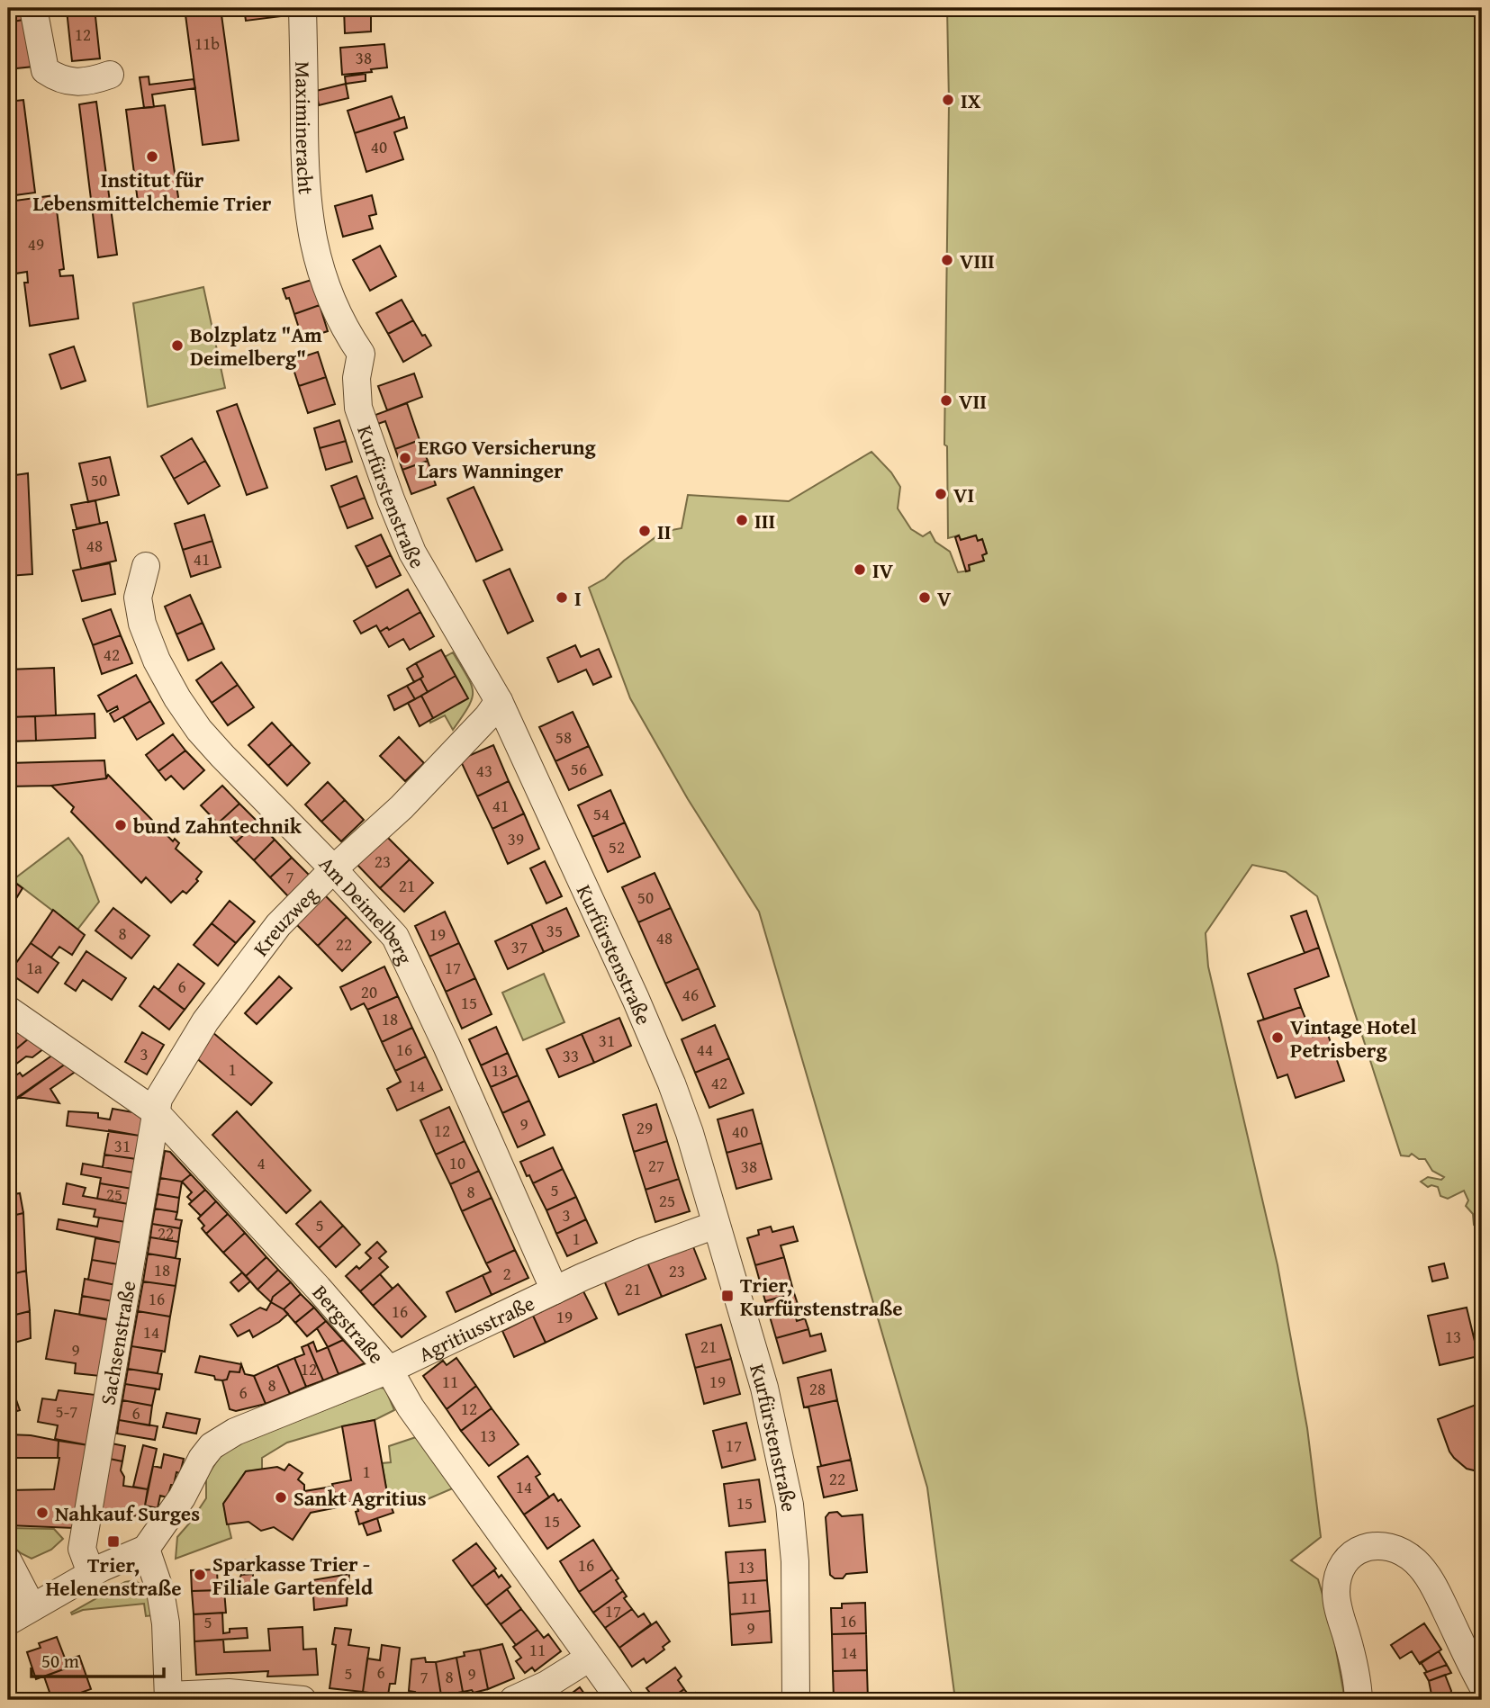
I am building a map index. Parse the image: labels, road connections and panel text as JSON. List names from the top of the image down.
{
  "streets": {
    "street": [
      "Maximineracht",
      "Kurfürstenstraße",
      "Am Deimelberg",
      "Kreuzweg",
      "Bergstraße",
      "Agritiusstraße",
      "Sachsenstraße"
    ]
  },
  "crossings": [
    ["Maximineracht", "Kurfürstenstraße"],
    ["Kurfürstenstraße", "Kreuzweg"],
    ["Kurfürstenstraße", "Agritiusstraße"],
    ["Am Deimelberg", "Kreuzweg"],
    ["Am Deimelberg", "Agritiusstraße"],
    ["Kreuzweg", "Bergstraße"],
    ["Kreuzweg", "Sachsenstraße"],
    ["Bergstraße", "Agritiusstraße"],
    ["Bergstraße", "Sachsenstraße"]
  ],
  "places": {
    "other": [
      "IX",
      "Institut für Lebensmittelchemie Trier",
      "VIII",
      "Bolzplatz \"Am Deimelberg\"",
      "VII",
      "ERGO Versicherung Lars Wanninger",
      "VI",
      "III",
      "II",
      "IV",
      "I",
      "V",
      "bund Zahntechnik",
      "Vintage Hotel Petrisberg",
      "Sankt Agritius",
      "Nahkauf Surges",
      "Sparkasse Trier - Filiale Gartenfeld"
    ],
    "transit": ["Trier, Kurfürstenstraße", "Trier, Helenenstraße"]
  },
  "house_numbers": [
    "12",
    "11b",
    "38",
    "40",
    "49",
    "50",
    "48",
    "41",
    "42",
    "58",
    "56",
    "43",
    "41",
    "54",
    "39",
    "52",
    "23",
    "7",
    "21",
    "50",
    "35",
    "8",
    "19",
    "48",
    "22",
    "37",
    "1a",
    "17",
    "6",
    "20",
    "46",
    "15",
    "18",
    "31",
    "16",
    "44",
    "3",
    "33",
    "1",
    "13",
    "42",
    "14",
    "9",
    "29",
    "12",
    "40",
    "31",
    "4",
    "10",
    "27",
    "38",
    "5",
    "8",
    "25",
    "25",
    "3",
    "5",
    "22",
    "1",
    "18",
    "23",
    "2",
    "21",
    "16",
    "16",
    "19",
    "14",
    "13",
    "21",
    "9",
    "12",
    "11",
    "19",
    "8",
    "28",
    "6",
    "12",
    "5-7",
    "6",
    "13",
    "17",
    "1",
    "22",
    "14",
    "15",
    "15",
    "16",
    "13",
    "11",
    "17",
    "16",
    "5",
    "9",
    "11",
    "14",
    "6",
    "5",
    "9",
    "7",
    "8"
  ],
  "scale_bar": "50 m"
}
